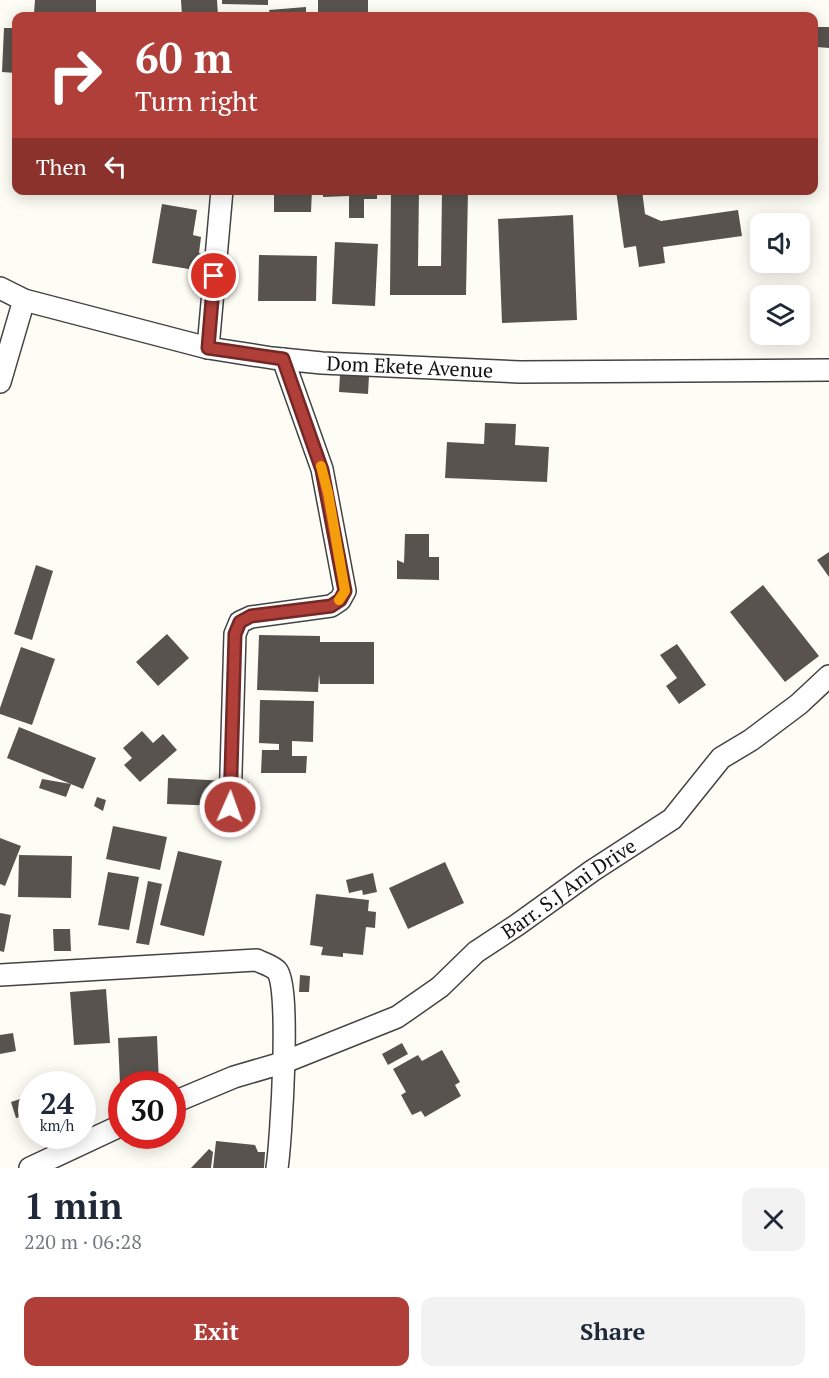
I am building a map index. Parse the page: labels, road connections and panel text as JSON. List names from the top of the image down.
{
  "streets": {
    "street": ["Dom Ekete Avenue", "Barr. S.J Ani Drive"]
  },
  "page": {
    "turn": ["60 m", "Turn right"],
    "then": "Then",
    "speed": "24 km/h",
    "limit": "30",
    "heading": ["1 min", "220 m · 06:28"],
    "buttons": ["Exit", "Share"]
  }
}
